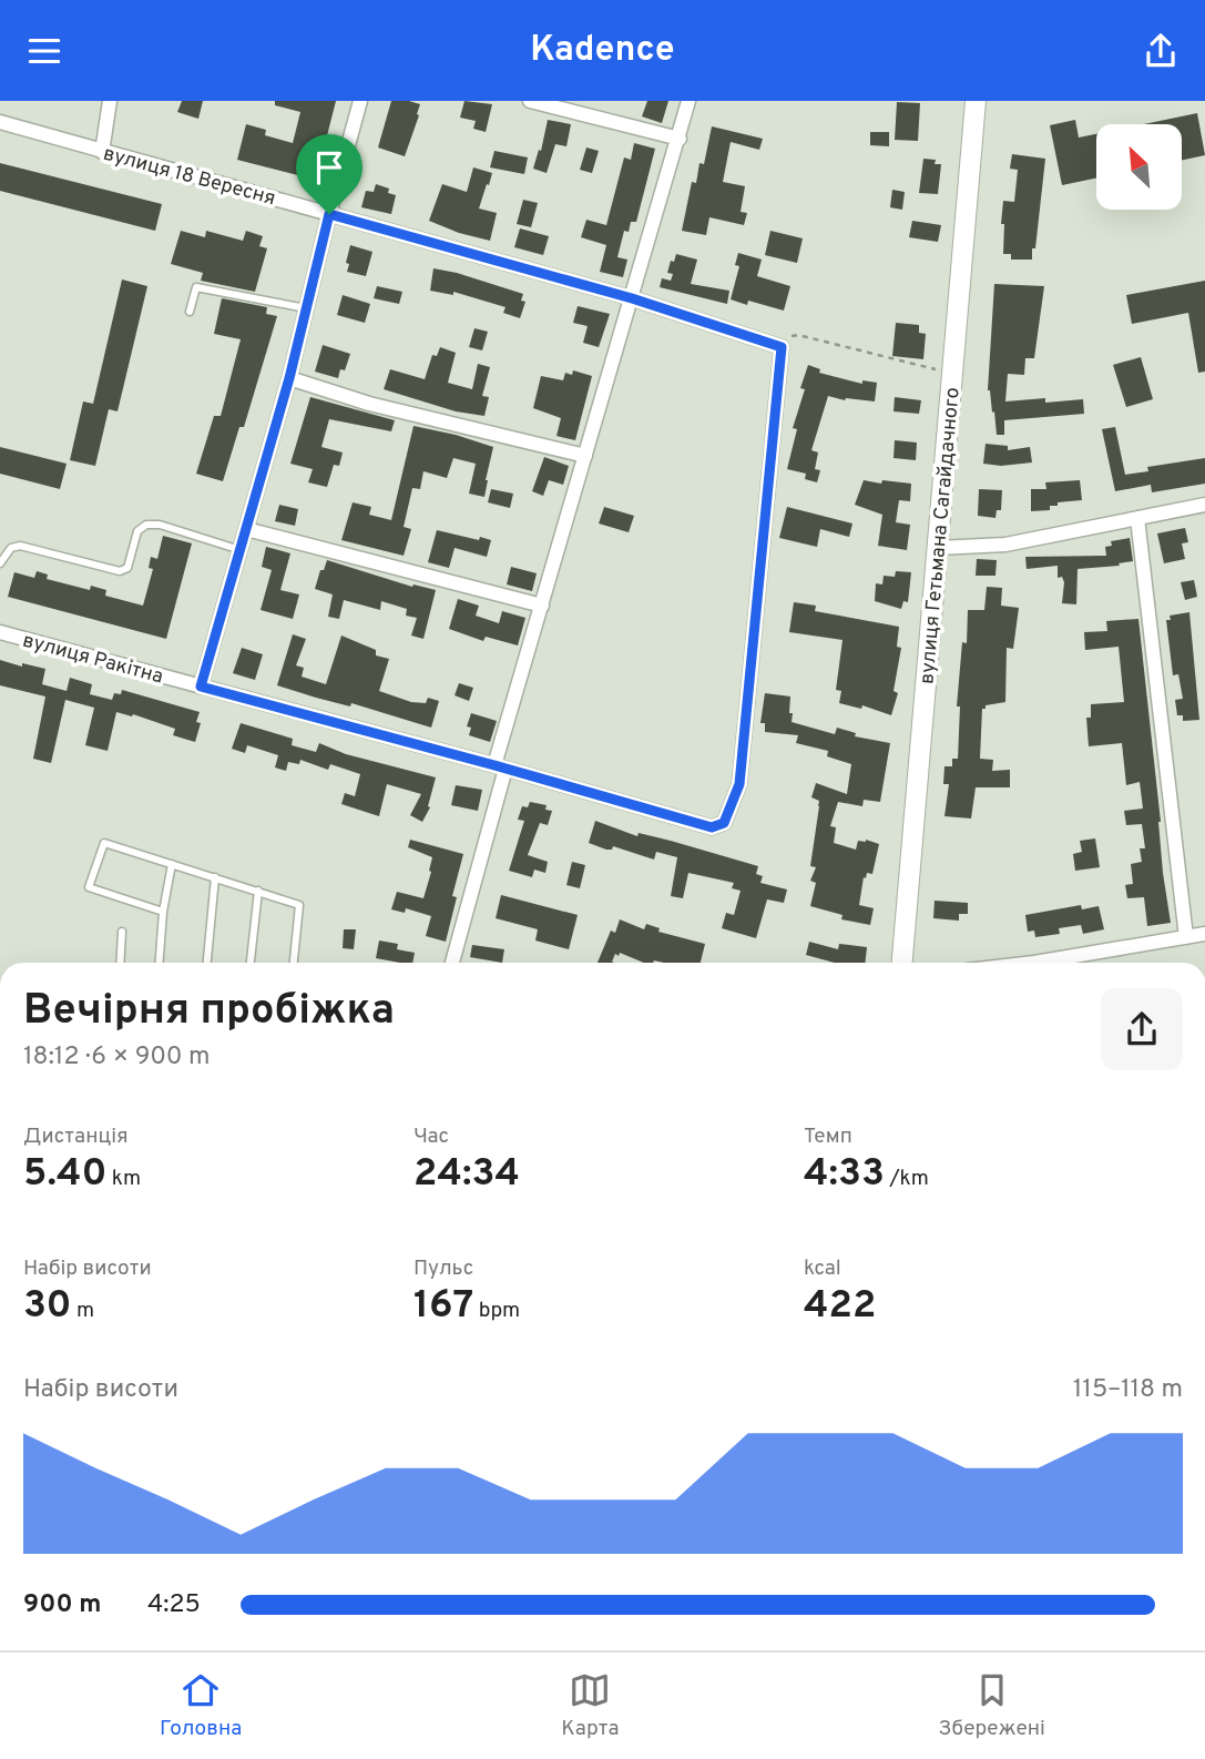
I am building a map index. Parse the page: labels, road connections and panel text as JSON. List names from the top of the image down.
{
  "streets": {
    "main road": ["вулиця Гетьмана Сагайдачного"],
    "street": ["вулиця 18 Вересня", "вулиця Ракітна"]
  },
  "crossings": [
    ["вулиця 18 Вересня", "вулиця Ракітна"]
  ],
  "north": "top left",
  "page": {
    "header": "Kadence",
    "heading": ["Вечірня пробіжка", "18:12 · 6 × 900 m"],
    "stats": [
      ["Дистанція", "5.40 km"],
      ["Час", "24:34"],
      ["Темп", "4:33 /km"],
      ["Набір висоти", "30 m"],
      ["Пульс", "167 bpm"],
      ["kcal", "422"]
    ],
    "chart": ["Набір висоти", "115–118 m"],
    "list": [
      {
        "name": "900 m",
        "note": "4:25"
      }
    ],
    "tabs": ["Головна", "Карта", "Збережені"]
  }
}
